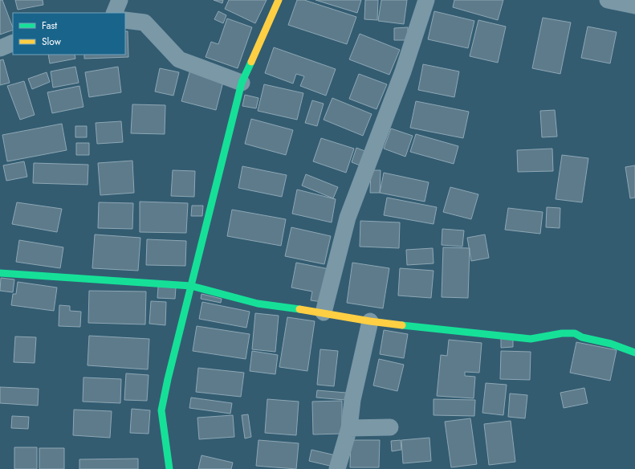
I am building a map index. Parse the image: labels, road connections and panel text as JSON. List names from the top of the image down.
{
  "legend": ["Fast", "Slow"]
}
